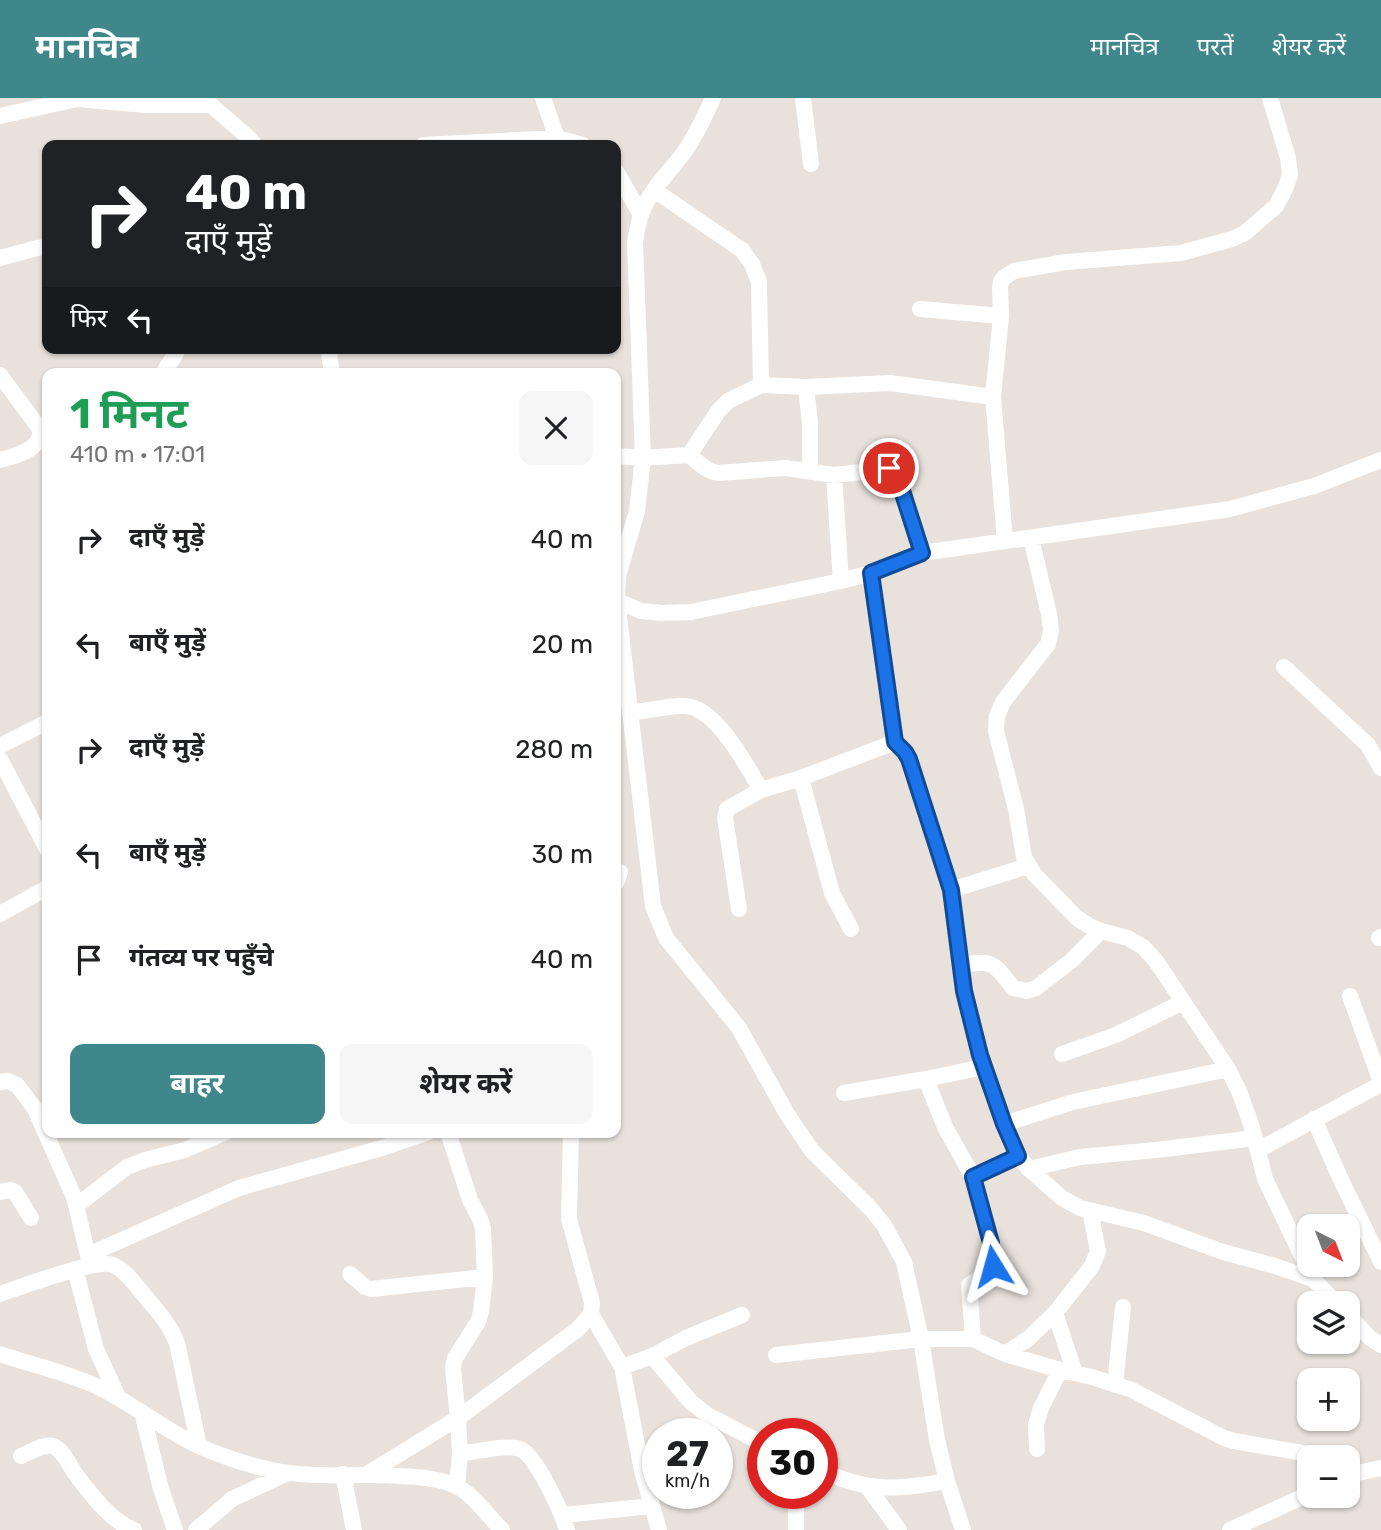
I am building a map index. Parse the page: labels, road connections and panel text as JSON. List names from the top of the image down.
{
  "north": "bottom right",
  "page": {
    "header": "मानचित्र",
    "nav": ["मानचित्र", "परतें", "शेयर करें"],
    "turn": ["40 m", "दाएँ मुड़ें"],
    "then": "फिर",
    "heading": ["1 मिनट", "410 m · 17:01"],
    "list": [
      {
        "name": "दाएँ मुड़ें",
        "value": "40 m"
      },
      {
        "name": "बाएँ मुड़ें",
        "value": "20 m"
      },
      {
        "name": "दाएँ मुड़ें",
        "value": "280 m"
      },
      {
        "name": "बाएँ मुड़ें",
        "value": "30 m"
      },
      {
        "name": "गंतव्य पर पहुँचे",
        "value": "40 m"
      }
    ],
    "buttons": ["बाहर", "शेयर करें"],
    "map_buttons": ["+", "−"],
    "speed": "27 km/h",
    "limit": "30"
  }
}
